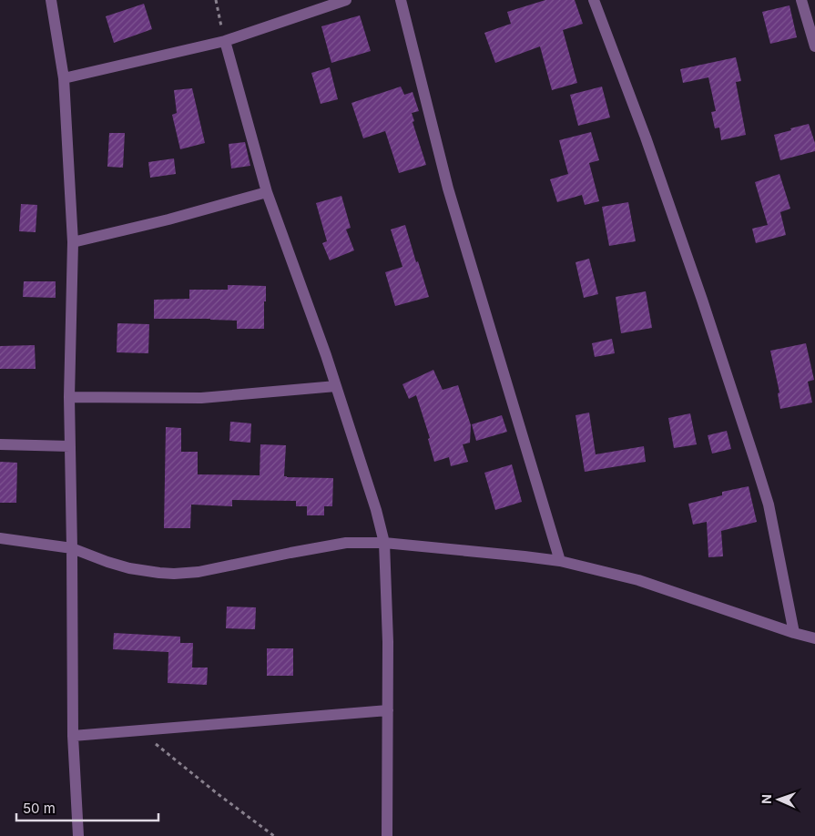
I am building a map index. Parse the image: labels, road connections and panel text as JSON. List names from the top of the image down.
{
  "scale_bar": "50 m",
  "north": "left"
}
